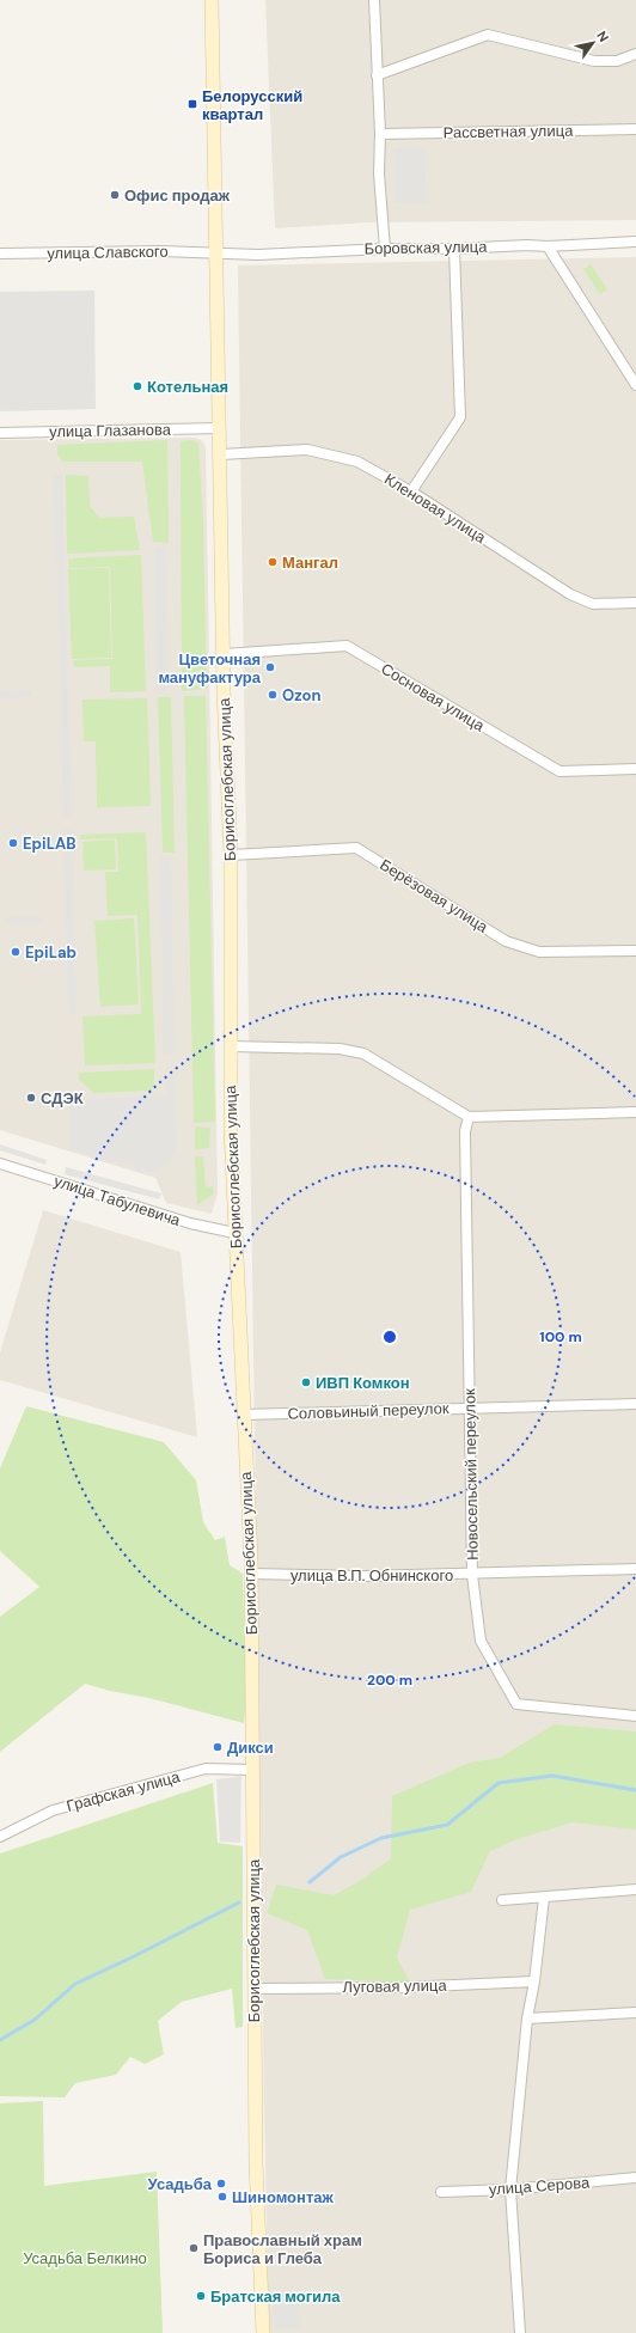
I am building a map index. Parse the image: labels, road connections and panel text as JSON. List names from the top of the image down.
{
  "streets": {
    "street": [
      "Рассветная улица",
      "Боровская улица",
      "улица Славского",
      "улица Глазанова",
      "Кленовая улица",
      "Сосновая улица",
      "Борисоглебская улица",
      "Берёзовая улица",
      "улица Табулевича",
      "Соловьиный переулок",
      "Новосельский переулок",
      "улица В.П. Обнинского",
      "Графская улица",
      "Луговая улица",
      "улица Серова"
    ]
  },
  "crossings": [
    ["Боровская улица", "улица Славского"],
    ["Боровская улица", "Борисоглебская улица"],
    ["улица Славского", "Борисоглебская улица"],
    ["улица Глазанова", "Борисоглебская улица"],
    ["Кленовая улица", "Борисоглебская улица"],
    ["Сосновая улица", "Борисоглебская улица"],
    ["Борисоглебская улица", "Берёзовая улица"],
    ["Борисоглебская улица", "улица Табулевича"],
    ["Борисоглебская улица", "Соловьиный переулок"],
    ["Борисоглебская улица", "улица В.П. Обнинского"],
    ["Борисоглебская улица", "Графская улица"],
    ["Борисоглебская улица", "Луговая улица"],
    ["Соловьиный переулок", "Новосельский переулок"],
    ["Новосельский переулок", "улица В.П. Обнинского"]
  ],
  "parks": ["Усадьба Белкино"],
  "places": {
    "transit": ["Белорусский квартал"],
    "other": [
      "Офис продаж",
      "Котельная",
      "Мангал",
      "Цветочная мануфактура",
      "Ozon",
      "EpiLAB",
      "EpiLab",
      "СДЭК",
      "ИВП Комкон",
      "Дикси",
      "Усадьба",
      "Шиномонтаж",
      "Православный храм Бориса и Глеба",
      "Братская могила"
    ]
  },
  "north": "top right",
  "rings": ["100 m", "200 m"]
}
